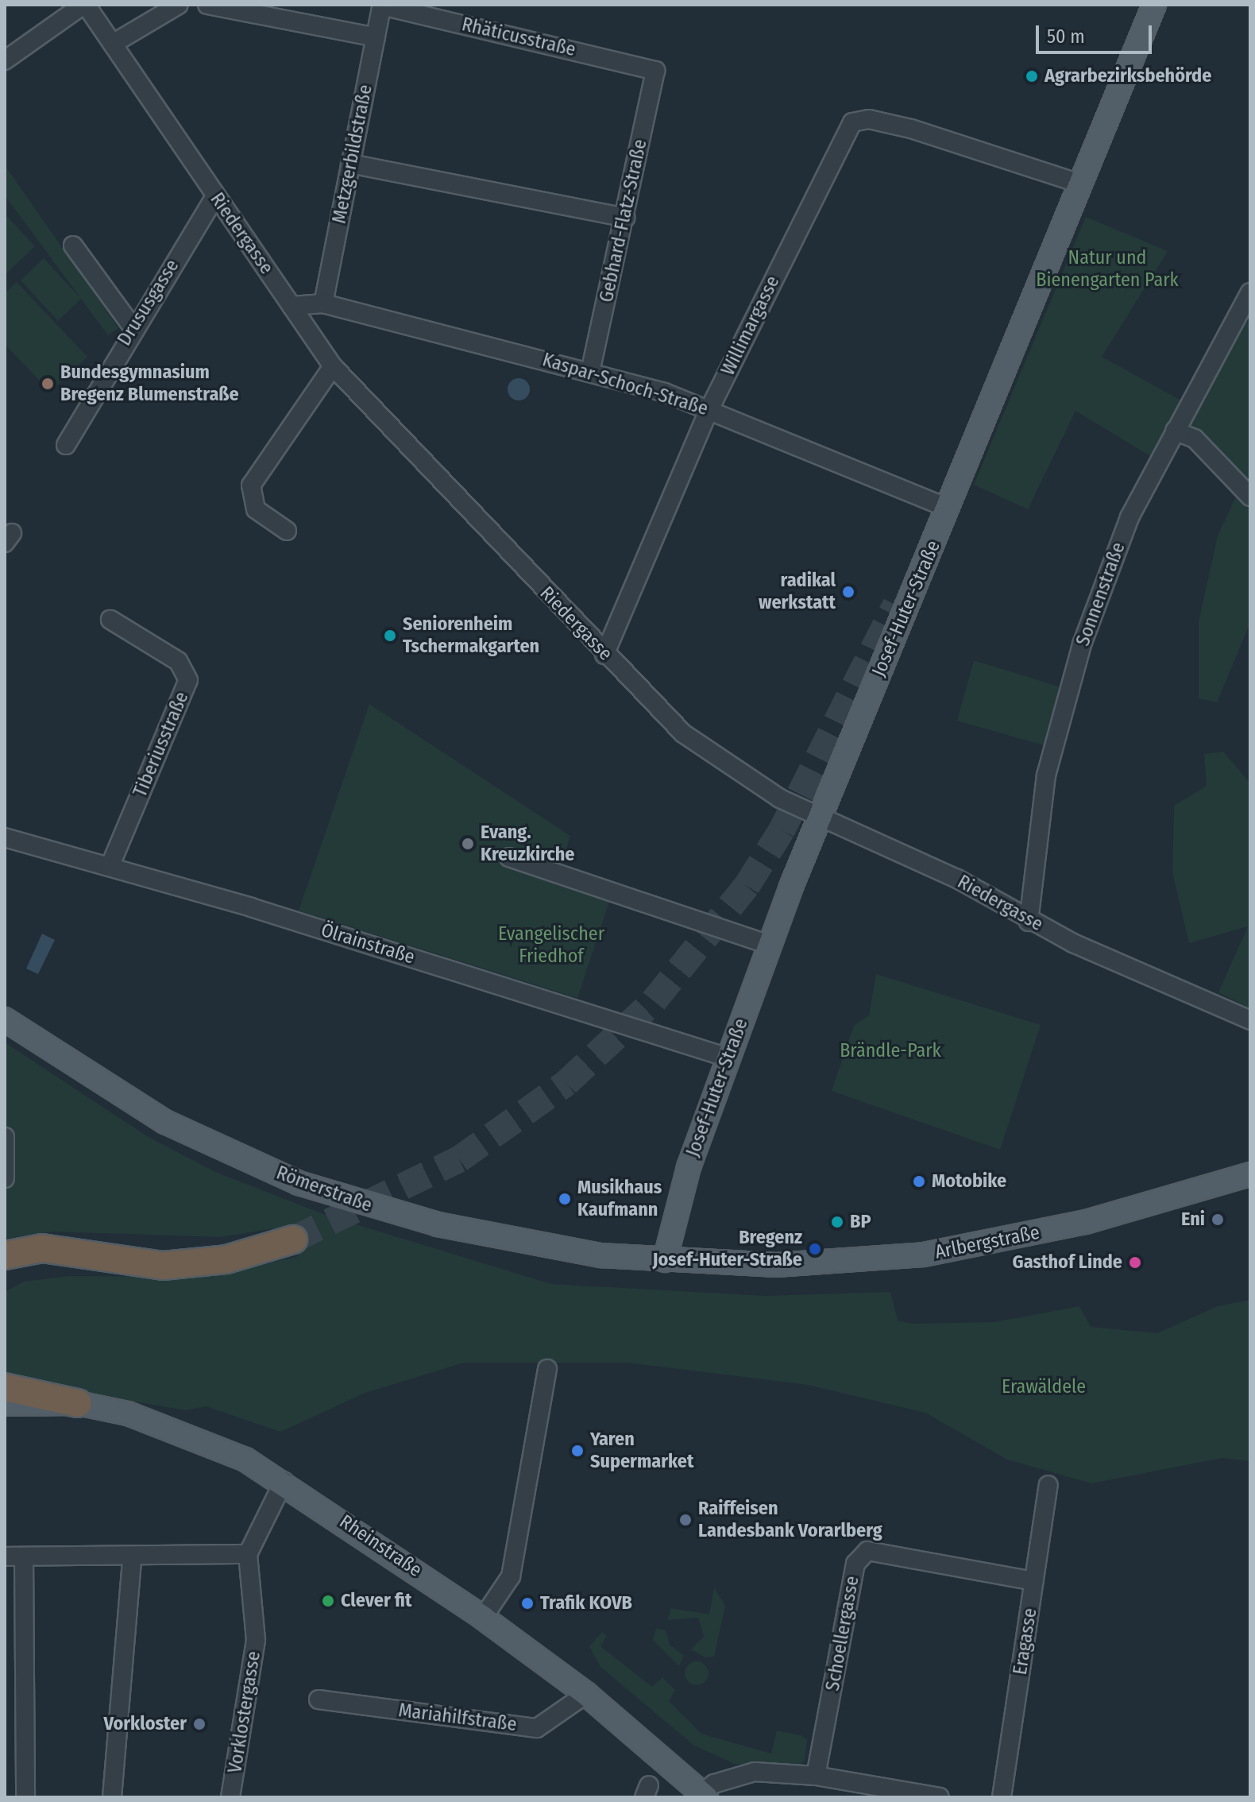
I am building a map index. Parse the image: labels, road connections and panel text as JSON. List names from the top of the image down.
{
  "streets": {
    "main road": [
      "Josef-Huter-Straße",
      "Römerstraße",
      "Arlbergstraße",
      "Rheinstraße"
    ],
    "street": [
      "Rhäticusstraße",
      "Metzgerbildstraße",
      "Gebhard-Flatz-Straße",
      "Riedergasse",
      "Drususgasse",
      "Willimargasse",
      "Kaspar-Schoch-Straße",
      "Sonnenstraße",
      "Tiberiusstraße",
      "Ölrainstraße",
      "Schoellergasse",
      "Eragasse",
      "Vorklostergasse",
      "Mariahilfstraße"
    ]
  },
  "crossings": [
    ["Rhäticusstraße", "Metzgerbildstraße"],
    ["Rhäticusstraße", "Gebhard-Flatz-Straße"],
    ["Metzgerbildstraße", "Kaspar-Schoch-Straße"],
    ["Gebhard-Flatz-Straße", "Kaspar-Schoch-Straße"],
    ["Riedergasse", "Drususgasse"],
    ["Riedergasse", "Willimargasse"],
    ["Riedergasse", "Kaspar-Schoch-Straße"],
    ["Riedergasse", "Sonnenstraße"],
    ["Riedergasse", "Josef-Huter-Straße"],
    ["Willimargasse", "Kaspar-Schoch-Straße"],
    ["Willimargasse", "Josef-Huter-Straße"],
    ["Kaspar-Schoch-Straße", "Josef-Huter-Straße"],
    ["Josef-Huter-Straße", "Ölrainstraße"],
    ["Josef-Huter-Straße", "Römerstraße"],
    ["Josef-Huter-Straße", "Arlbergstraße"],
    ["Tiberiusstraße", "Ölrainstraße"],
    ["Römerstraße", "Arlbergstraße"],
    ["Rheinstraße", "Mariahilfstraße"],
    ["Schoellergasse", "Eragasse"]
  ],
  "parks": [
    "Natur und Bienengarten Park",
    "Evangelischer Friedhof",
    "Brändle-Park",
    "Erawäldele"
  ],
  "places": [
    "Agrarbezirksbehörde",
    "Bundesgymnasium Bregenz Blumenstraße",
    "radikal werkstatt",
    "Seniorenheim Tschermakgarten",
    "Evang. Kreuzkirche",
    "Motobike",
    "Musikhaus Kaufmann",
    "Eni",
    "BP",
    "Bregenz Josef-Huter-Straße",
    "Gasthof Linde",
    "Yaren Supermarket",
    "Raiffeisen Landesbank Vorarlberg",
    "Clever fit",
    "Trafik KOVB",
    "Vorkloster"
  ],
  "scale_bar": "50 m"
}
